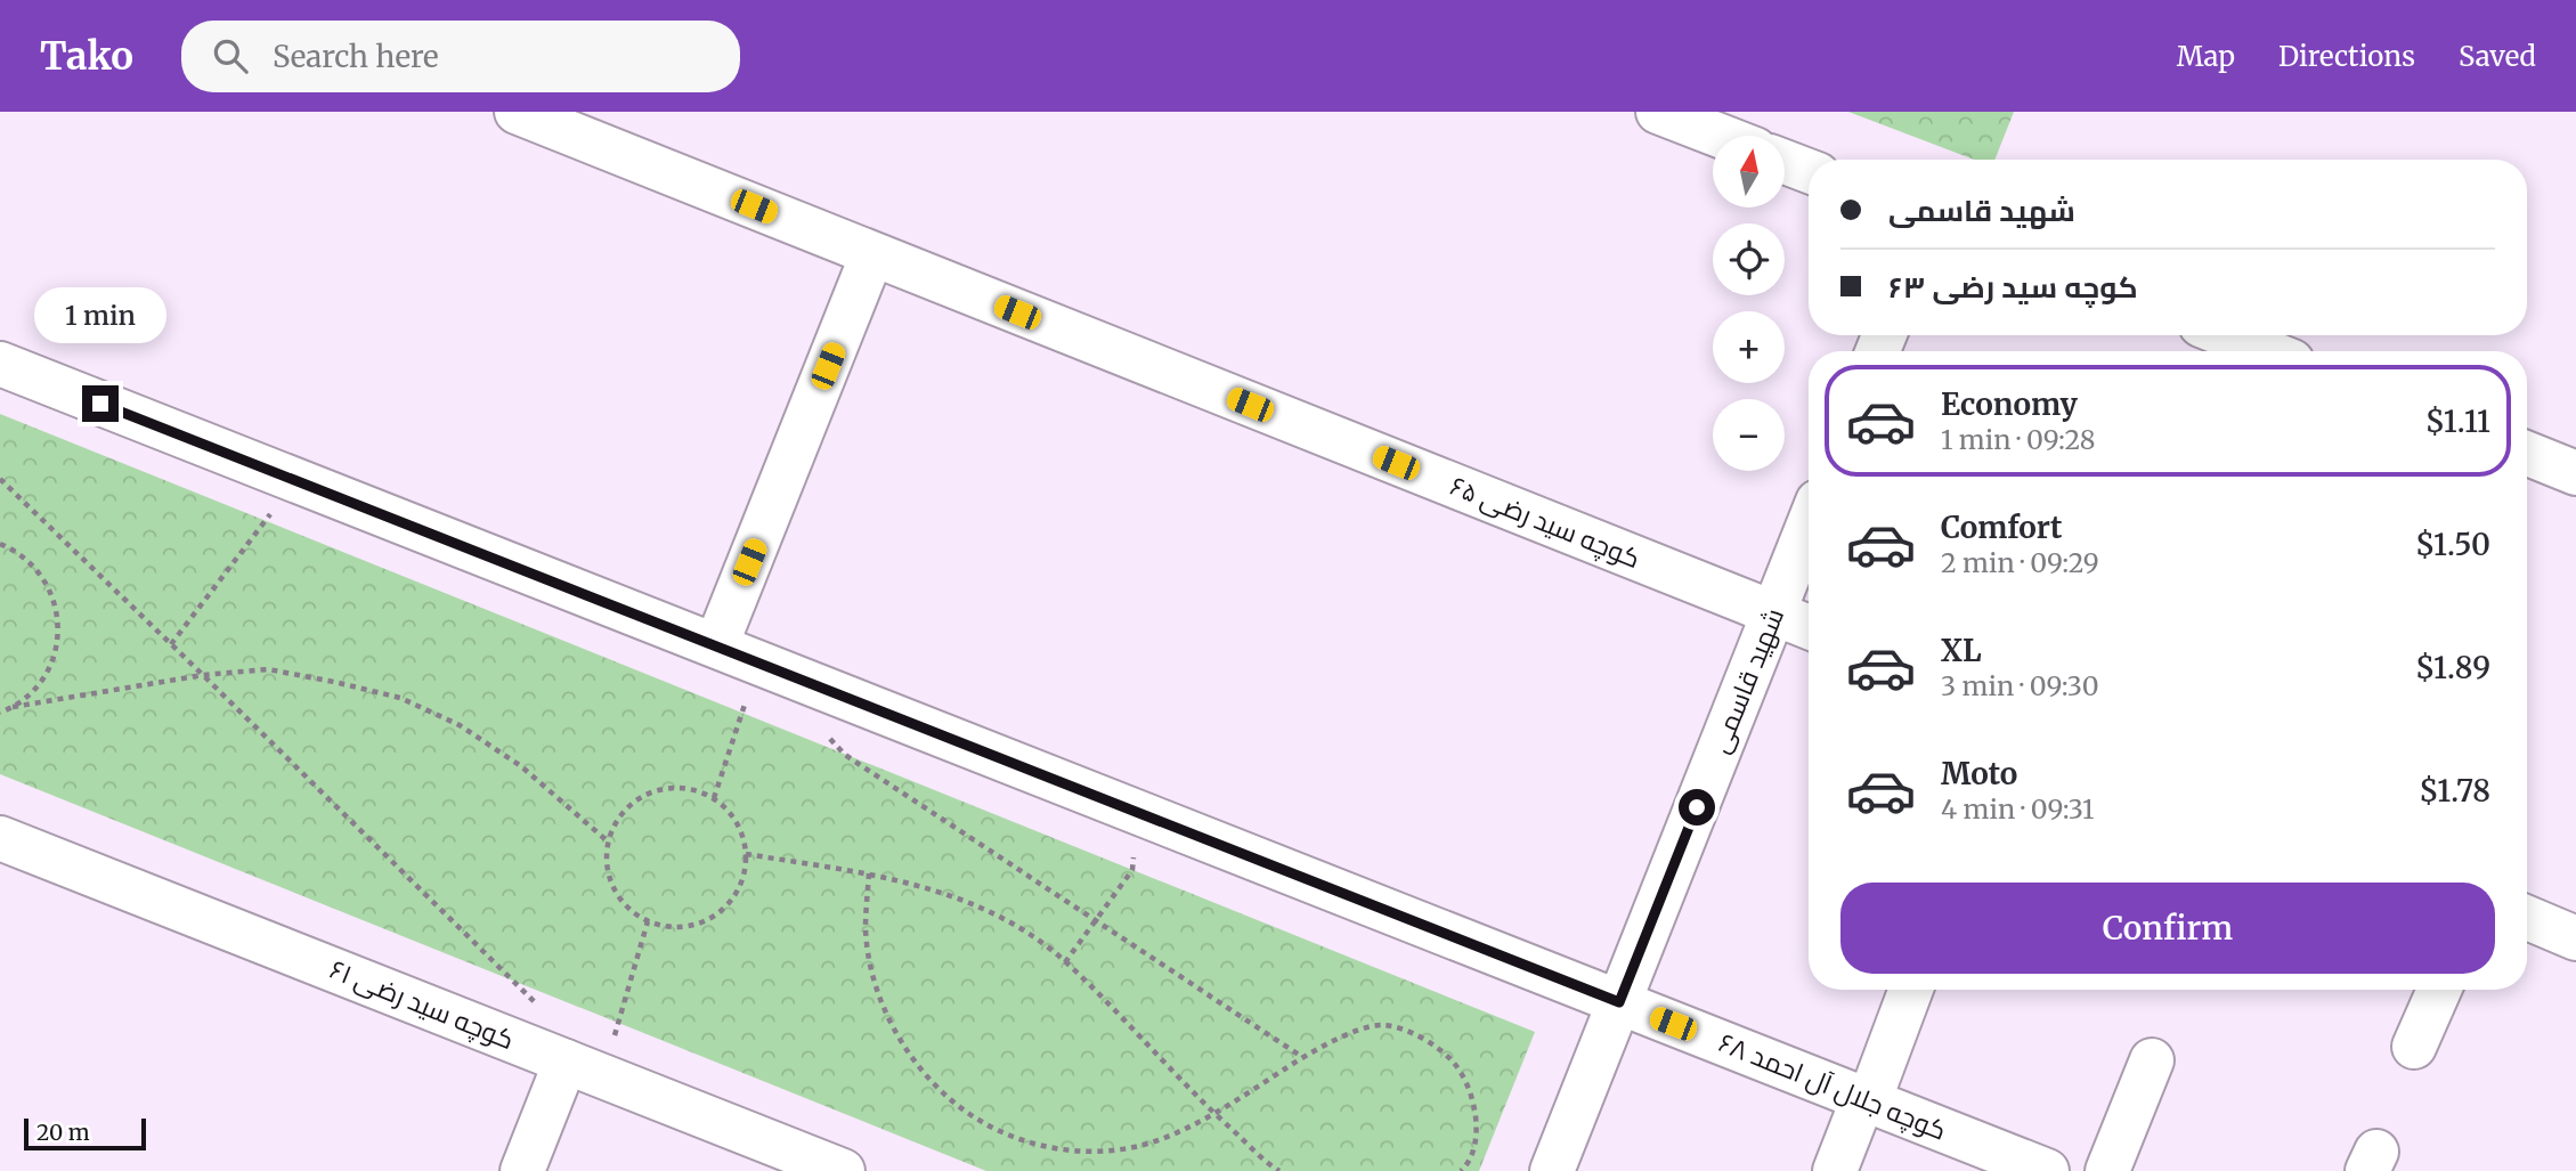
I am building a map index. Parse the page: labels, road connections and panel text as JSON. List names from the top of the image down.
{
  "streets": {
    "street": [
      "کوچه سید رضی ۶۵",
      "شهید قاسمی",
      "کوچه سید رضی ۶۱",
      "کوچه جلال آل احمد ۶۸"
    ]
  },
  "crossings": [
    ["کوچه سید رضی ۶۵", "شهید قاسمی"],
    ["شهید قاسمی", "کوچه جلال آل احمد ۶۸"]
  ],
  "scale_bar": "20 m",
  "north": "top",
  "page": {
    "header": "Tako",
    "search": "Search here",
    "nav": ["Map", "Directions", "Saved"],
    "map_buttons": ["+", "−"],
    "banner": ["شهید قاسمی", "کوچه سید رضی ۶۳"],
    "bubble": "1 min",
    "list": [
      {
        "name": "Economy",
        "note": "1 min · 09:28",
        "value": "$1.11"
      },
      {
        "name": "Comfort",
        "note": "2 min · 09:29",
        "value": "$1.50"
      },
      {
        "name": "XL",
        "note": "3 min · 09:30",
        "value": "$1.89"
      },
      {
        "name": "Moto",
        "note": "4 min · 09:31",
        "value": "$1.78"
      }
    ],
    "buttons": "Confirm",
    "scale": "20 m"
  }
}
